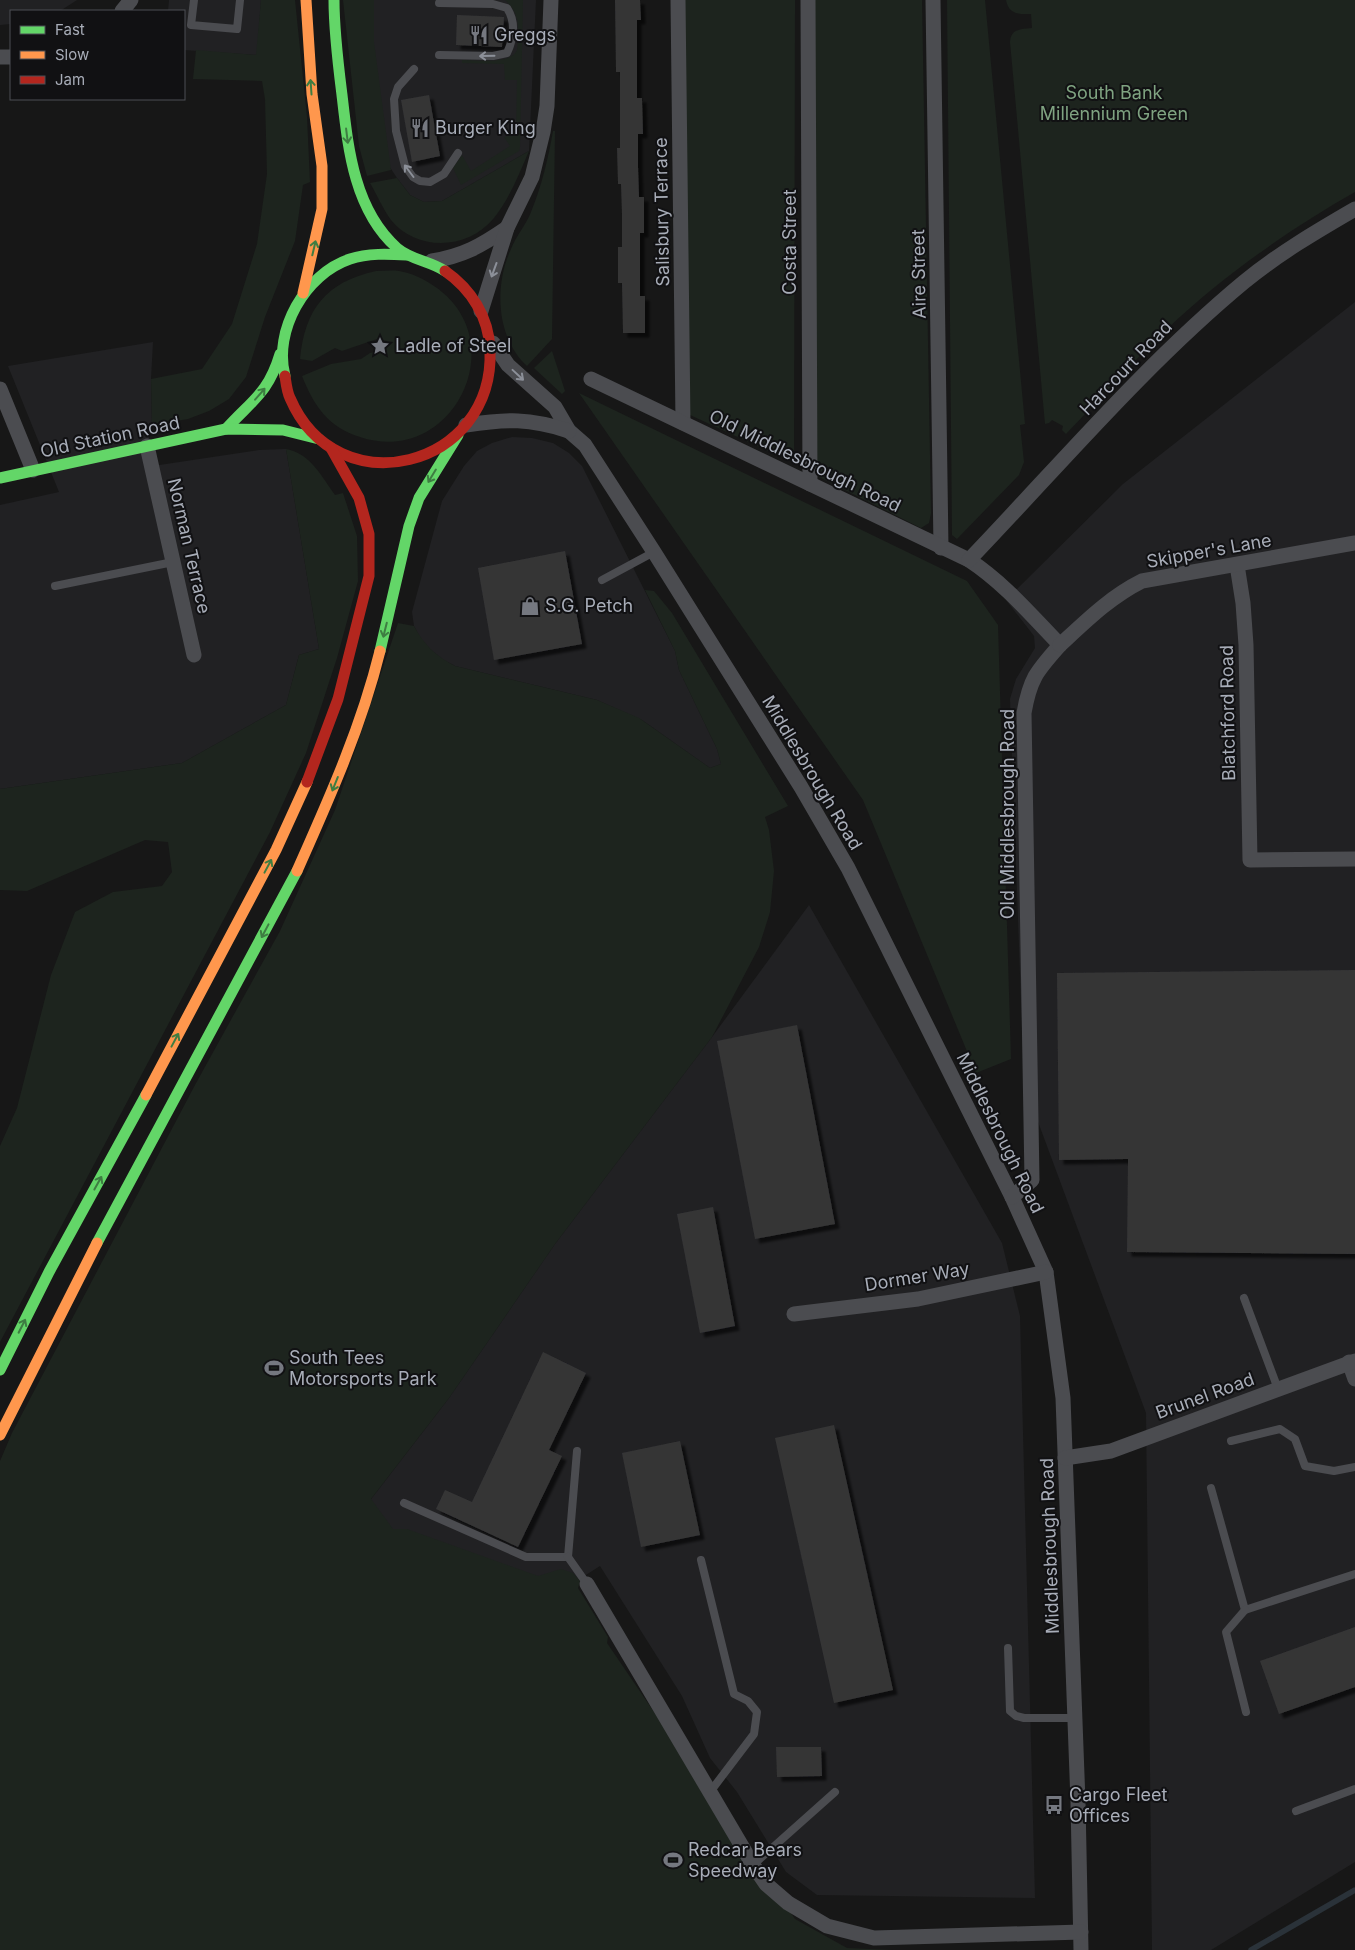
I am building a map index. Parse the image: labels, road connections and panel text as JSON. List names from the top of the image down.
{
  "streets": {
    "main road": ["Old Station Road"],
    "street": [
      "Salisbury Terrace",
      "Costa Street",
      "Aire Street",
      "Harcourt Road",
      "Old Middlesbrough Road",
      "Norman Terrace",
      "Skipper's Lane",
      "Blatchford Road",
      "Middlesbrough Road",
      "Dormer Way",
      "Brunel Road"
    ]
  },
  "crossings": [
    ["Salisbury Terrace", "Old Middlesbrough Road"],
    ["Costa Street", "Old Middlesbrough Road"],
    ["Aire Street", "Old Middlesbrough Road"],
    ["Harcourt Road", "Old Middlesbrough Road"],
    ["Old Station Road", "Norman Terrace"],
    ["Old Middlesbrough Road", "Skipper's Lane"],
    ["Old Middlesbrough Road", "Middlesbrough Road"],
    ["Skipper's Lane", "Blatchford Road"],
    ["Middlesbrough Road", "Dormer Way"],
    ["Middlesbrough Road", "Brunel Road"]
  ],
  "parks": ["South Bank Millennium Green"],
  "places": {
    "restaurant": ["Greggs", "Burger King"],
    "place": ["Ladle of Steel"],
    "shop": ["S.G. Petch"],
    "sports": ["South Tees Motorsports Park", "Redcar Bears Speedway"],
    "bus stop": ["Cargo Fleet Offices"]
  },
  "legend": ["Fast", "Slow", "Jam"]
}
